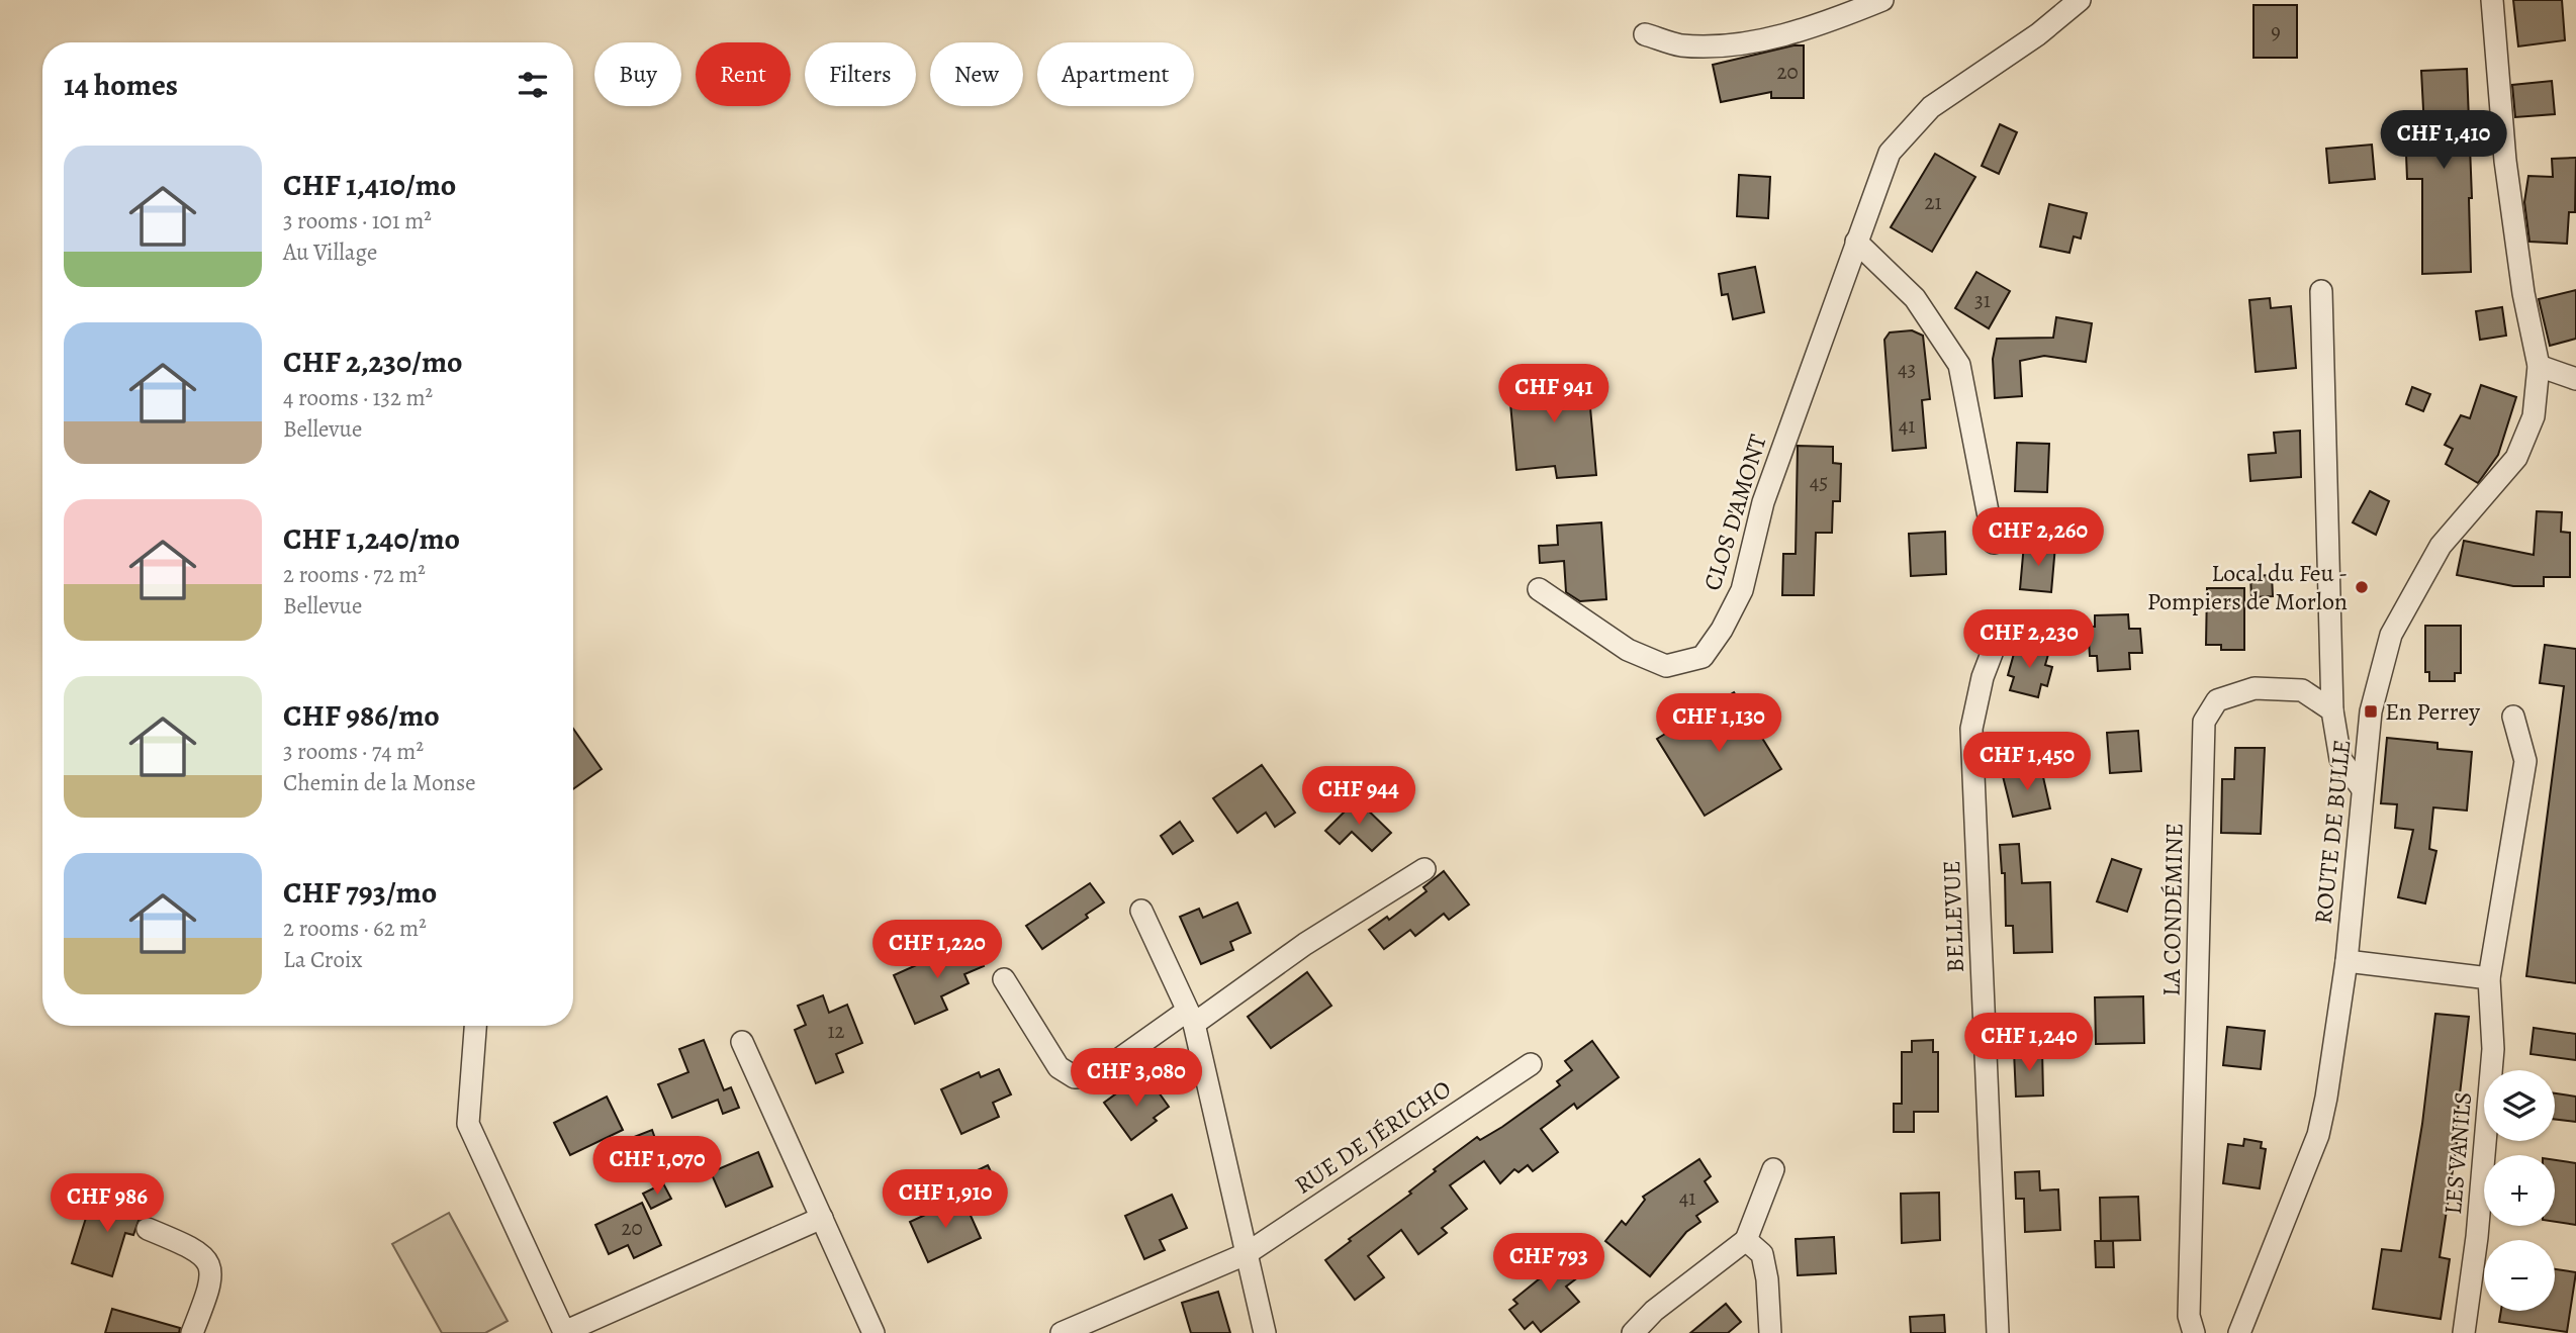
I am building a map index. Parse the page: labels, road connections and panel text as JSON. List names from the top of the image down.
{
  "streets": {
    "street": [
      "CLOS D'AMONT",
      "ROUTE DE BULLE",
      "LA CONDÉMINE",
      "BELLEVUE",
      "RUE DE JÉRICHO",
      "LES VANILS"
    ]
  },
  "places": {
    "other": ["Local du Feu - Pompiers de Morlon"],
    "transit": ["En Perrey"]
  },
  "house_numbers": [
    "9",
    "20",
    "21",
    "31",
    "43",
    "41",
    "45",
    "12",
    "41",
    "20"
  ],
  "page": {
    "chip": [
      "Buy",
      "Rent",
      "Filters",
      "New",
      "Apartment"
    ],
    "heading": "14 homes",
    "price": [
      "CHF 1,410",
      "CHF 941",
      "CHF 2,260",
      "CHF 2,230",
      "CHF 1,130",
      "CHF 1,450",
      "CHF 944",
      "CHF 1,220",
      "CHF 1,240",
      "CHF 3,080",
      "CHF 1,070",
      "CHF 1,910",
      "CHF 986",
      "CHF 793"
    ],
    "list": [
      {
        "name": "CHF 1,410/mo",
        "note": "3 rooms · 101 m² · Au Village"
      },
      {
        "name": "CHF 2,230/mo",
        "note": "4 rooms · 132 m² · Bellevue"
      },
      {
        "name": "CHF 1,240/mo",
        "note": "2 rooms · 72 m² · Bellevue"
      },
      {
        "name": "CHF 986/mo",
        "note": "3 rooms · 74 m² · Chemin de la Monse"
      },
      {
        "name": "CHF 793/mo",
        "note": "2 rooms · 62 m² · La Croix"
      }
    ],
    "map_buttons": ["+", "−"]
  }
}
